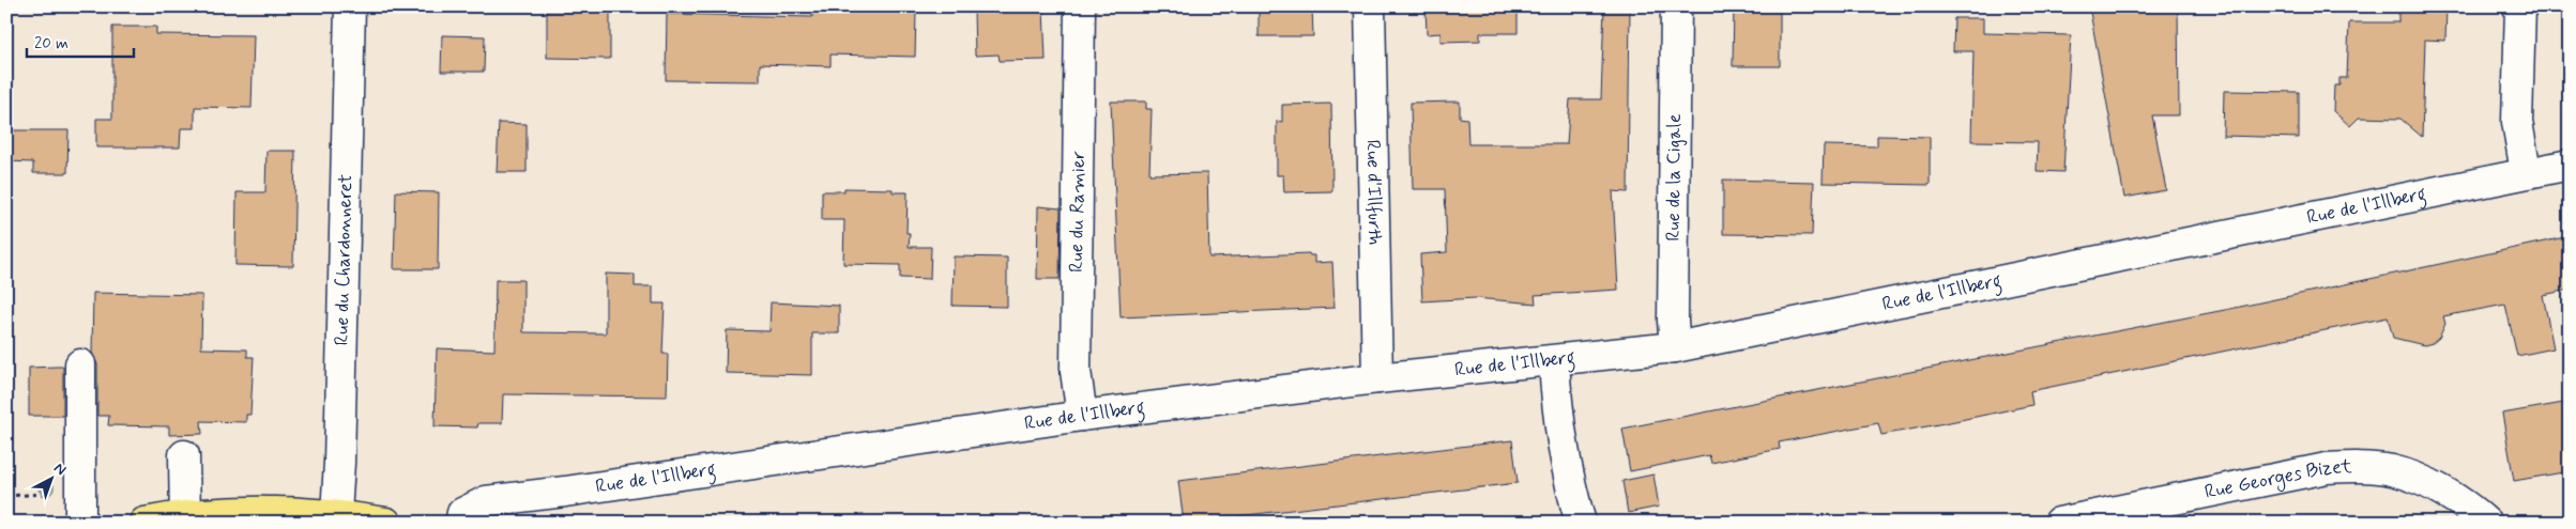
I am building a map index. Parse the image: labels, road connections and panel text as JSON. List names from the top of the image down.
{
  "streets": {
    "street": [
      "Rue de la Cigale",
      "Rue d'Illfurth",
      "Rue de l'Illberg",
      "Rue du Ramier",
      "Rue du Chardonneret",
      "Rue Georges Bizet"
    ]
  },
  "crossings": [
    ["Rue de la Cigale", "Rue de l'Illberg"],
    ["Rue d'Illfurth", "Rue de l'Illberg"],
    ["Rue de l'Illberg", "Rue du Ramier"]
  ],
  "scale_bar": "20 m",
  "north": "top right"
}
